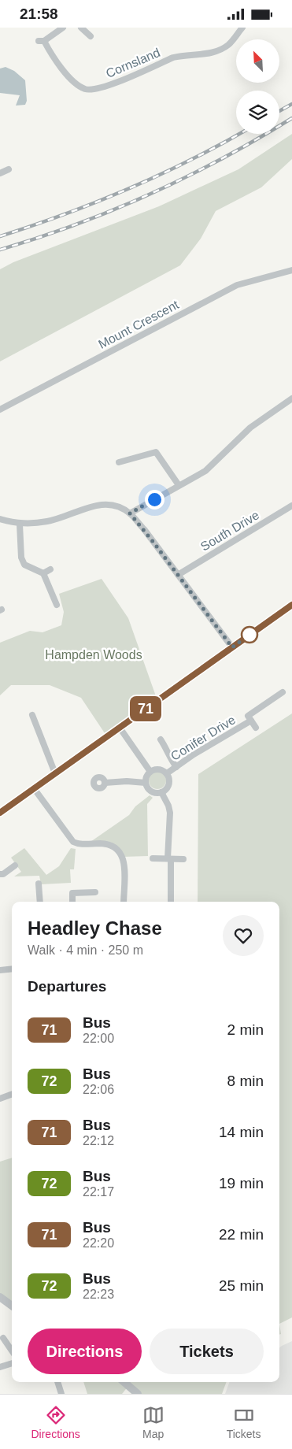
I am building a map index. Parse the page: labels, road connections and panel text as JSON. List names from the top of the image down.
{
  "streets": {
    "street": [
      "Cornsland",
      "Mount Crescent",
      "South Drive",
      "Conifer Drive"
    ]
  },
  "parks": ["Hampden Woods"],
  "lines": ["bus line 71"],
  "north": "top left",
  "page": {
    "status": "21:58",
    "on_map": "71",
    "heading": [
      ["Headley Chase", "Walk · 4 min · 250 m"],
      "Departures"
    ],
    "list": [
      {
        "mark": "71",
        "name": "Bus",
        "note": "22:00",
        "value": "2 min"
      },
      {
        "mark": "72",
        "name": "Bus",
        "note": "22:06",
        "value": "8 min"
      },
      {
        "mark": "71",
        "name": "Bus",
        "note": "22:12",
        "value": "14 min"
      },
      {
        "mark": "72",
        "name": "Bus",
        "note": "22:17",
        "value": "19 min"
      },
      {
        "mark": "71",
        "name": "Bus",
        "note": "22:20",
        "value": "22 min"
      },
      {
        "mark": "72",
        "name": "Bus",
        "note": "22:23",
        "value": "25 min"
      }
    ],
    "buttons": ["Directions", "Tickets"],
    "tabs": ["Directions", "Map", "Tickets"]
  }
}
